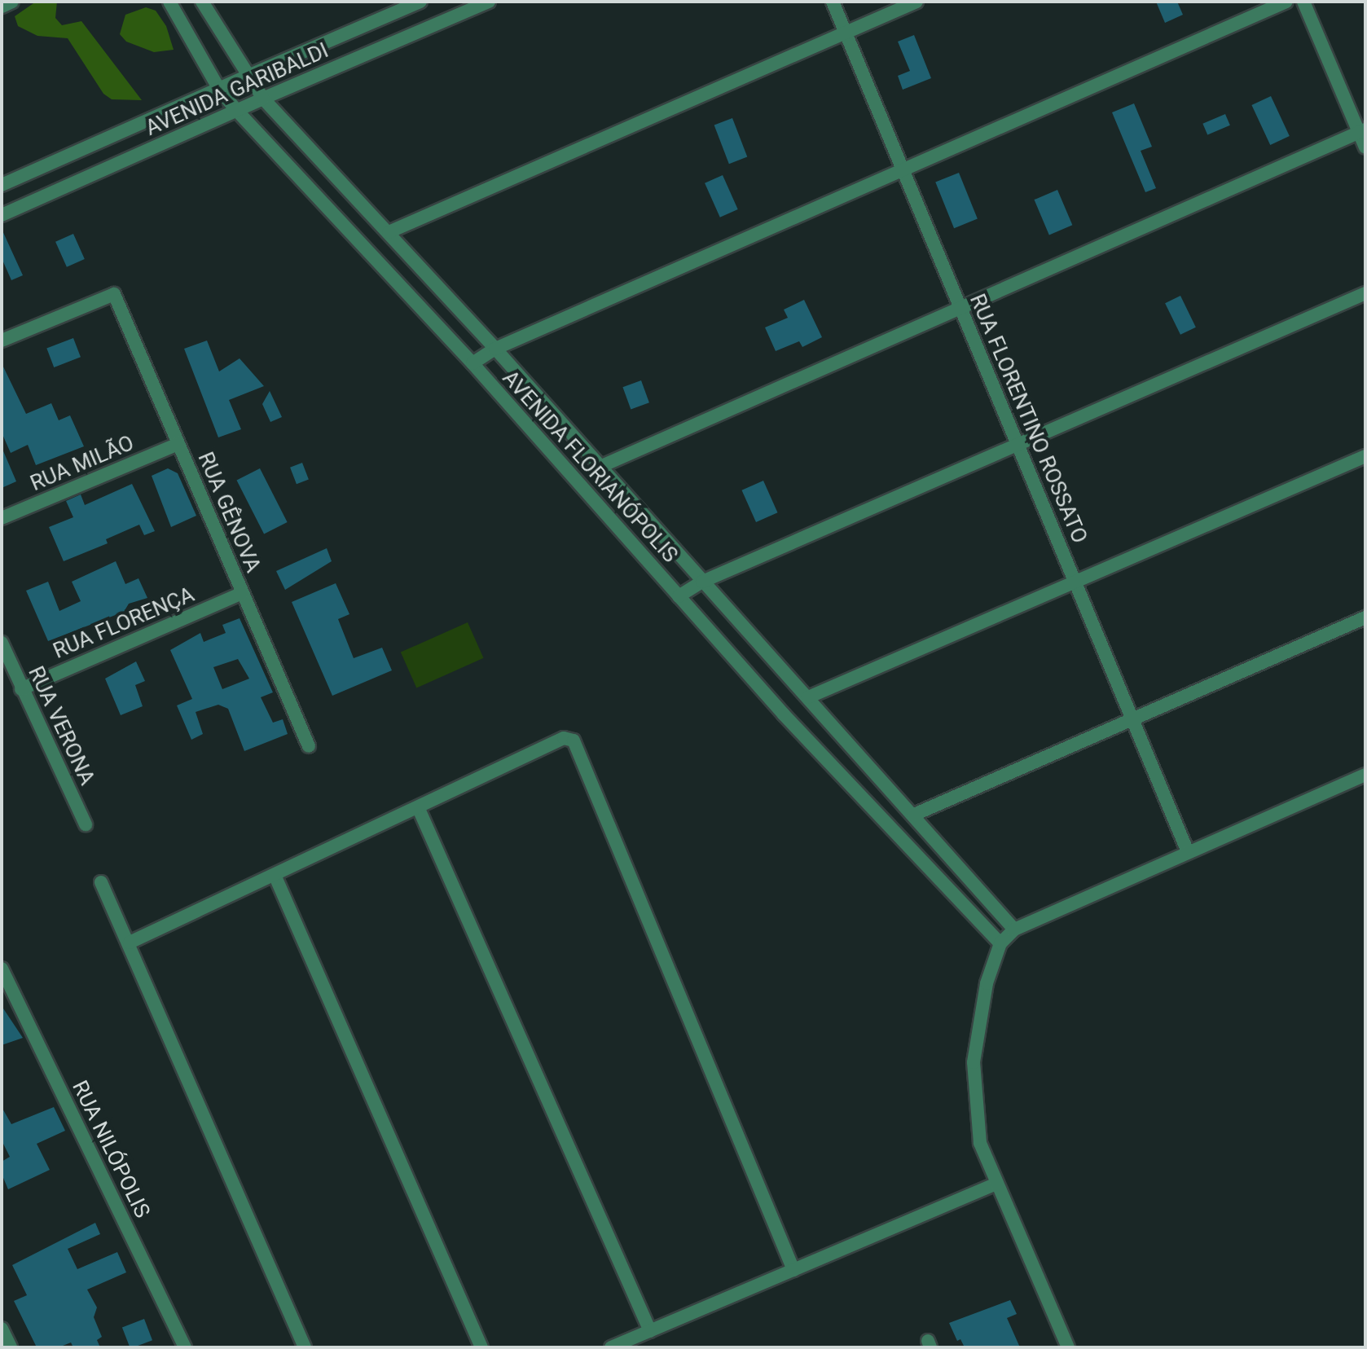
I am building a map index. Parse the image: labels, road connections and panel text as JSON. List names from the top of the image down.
{
  "streets": {
    "street": [
      "AVENIDA GARIBALDI",
      "RUA FLORENTINO ROSSATO",
      "RUA MILÃO",
      "AVENIDA FLORIANÓPOLIS",
      "RUA GÊNOVA",
      "RUA FLORENÇA",
      "RUA VERONA",
      "RUA NILÓPOLIS"
    ]
  },
  "crossings": [
    ["AVENIDA GARIBALDI", "AVENIDA FLORIANÓPOLIS"],
    ["RUA MILÃO", "RUA GÊNOVA"],
    ["RUA GÊNOVA", "RUA FLORENÇA"],
    ["RUA FLORENÇA", "RUA VERONA"]
  ]
}
